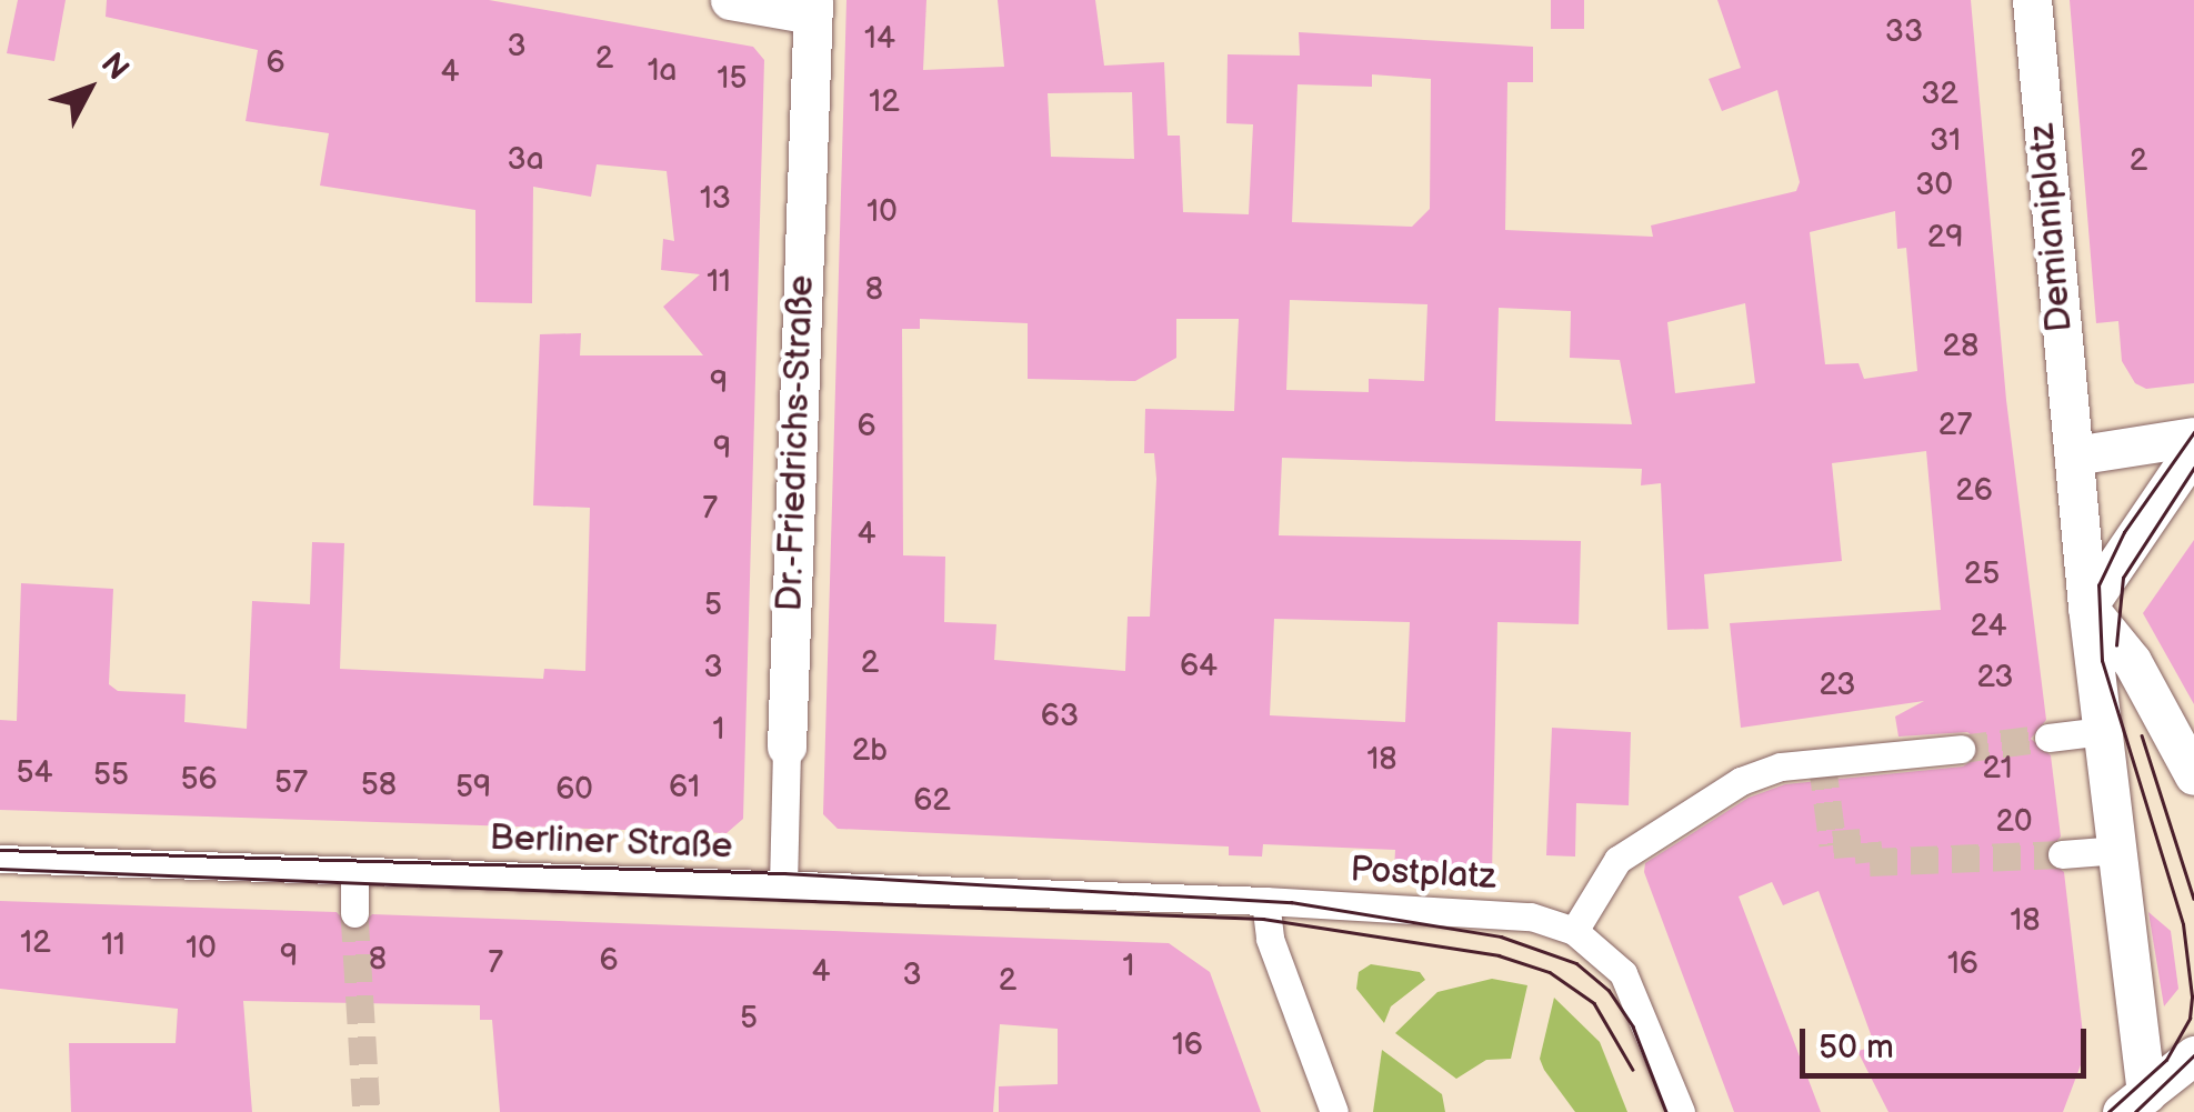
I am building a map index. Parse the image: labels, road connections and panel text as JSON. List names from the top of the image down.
{
  "streets": {
    "street": [
      "Demianiplatz",
      "Dr.-Friedrichs-Straße",
      "Berliner Straße",
      "Postplatz"
    ]
  },
  "crossings": [
    ["Dr.-Friedrichs-Straße", "Berliner Straße"],
    ["Berliner Straße", "Postplatz"]
  ],
  "house_numbers": [
    "33",
    "14",
    "3",
    "2",
    "6",
    "1a",
    "4",
    "15",
    "32",
    "12",
    "31",
    "3a",
    "2",
    "30",
    "13",
    "10",
    "29",
    "11",
    "8",
    "28",
    "9",
    "27",
    "6",
    "9",
    "26",
    "7",
    "4",
    "25",
    "5",
    "24",
    "2",
    "64",
    "3",
    "23",
    "23",
    "63",
    "1",
    "2b",
    "18",
    "21",
    "54",
    "55",
    "56",
    "57",
    "58",
    "59",
    "61",
    "60",
    "62",
    "20",
    "18",
    "12",
    "11",
    "10",
    "9",
    "8",
    "6",
    "7",
    "16",
    "1",
    "4",
    "3",
    "2",
    "5",
    "16"
  ],
  "scale_bar": "50 m",
  "north": "top right"
}
